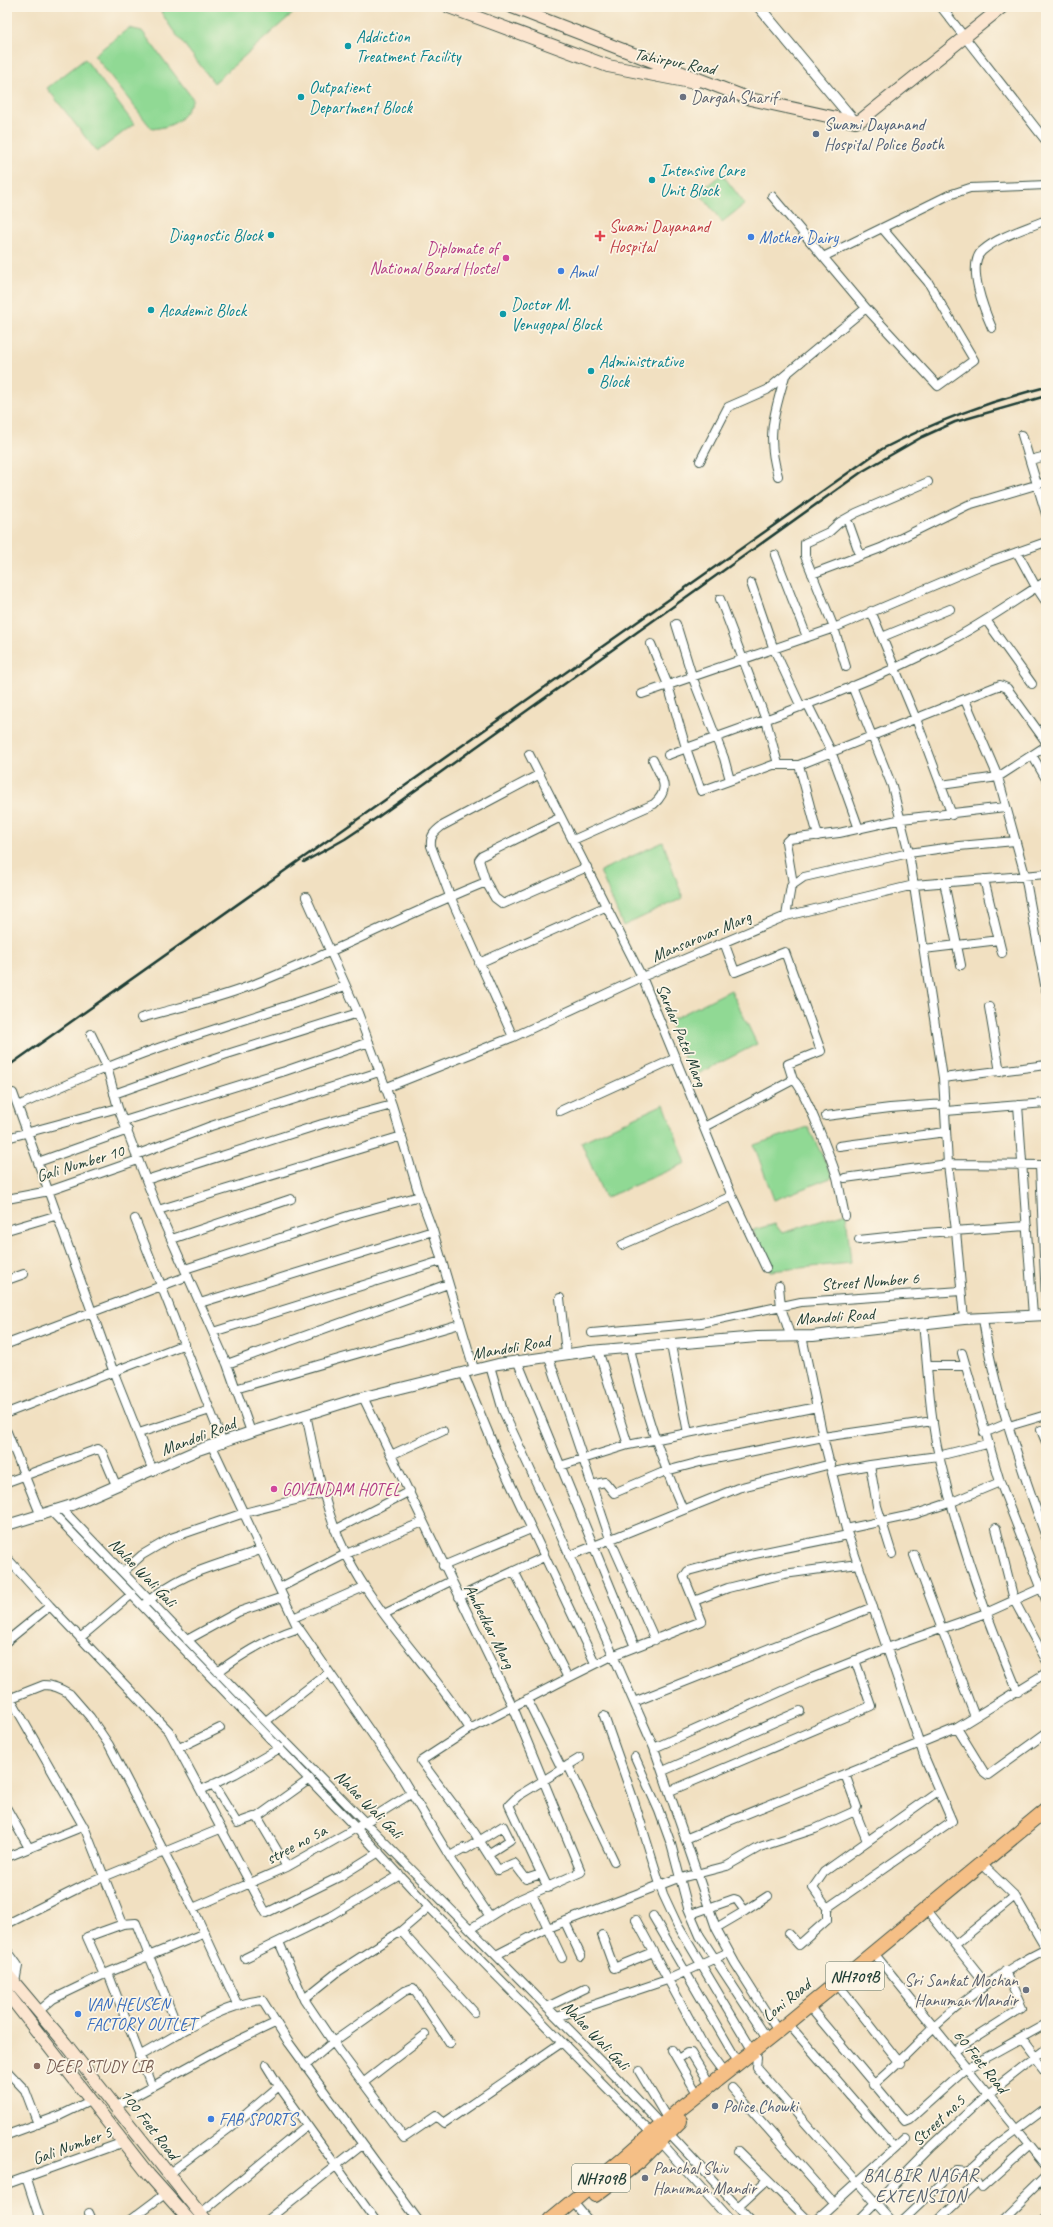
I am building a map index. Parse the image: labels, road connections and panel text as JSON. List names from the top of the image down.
{
  "streets": {
    "highway": ["NH709B", "Loni Road"],
    "main road": ["Tahirpur Road", "100 Feet Road"],
    "street": [
      "Mansarovar Marg",
      "Sardar Patel Marg",
      "Gali Number 10",
      "Street Number 6",
      "Mandoli Road",
      "Nalae Wali Gali",
      "Ambedkar Marg",
      "stree no 5a",
      "60 Feet Road",
      "Street no.5",
      "Gali Number 5"
    ]
  },
  "crossings": [
    ["Mansarovar Marg", "Sardar Patel Marg"],
    ["Mandoli Road", "Nalae Wali Gali"],
    ["Mandoli Road", "Ambedkar Marg"],
    ["Nalae Wali Gali", "stree no 5a"],
    ["Nalae Wali Gali", "Loni Road"],
    ["Loni Road", "60 Feet Road"],
    ["60 Feet Road", "Street no.5"],
    ["100 Feet Road", "Gali Number 5"]
  ],
  "districts": ["BALBIR NAGAR EXTENSION"],
  "places": {
    "other": [
      "Addiction Treatment Facility",
      "Outpatient Department Block",
      "Dargah Sharif",
      "Swami Dayanand Hospital Police Booth",
      "Intensive Care Unit Block",
      "Diagnostic Block",
      "Mother Dairy",
      "Diplomate of National Board Hostel",
      "Amul",
      "Academic Block",
      "Doctor M. Venugopal Block",
      "Administrative Block",
      "GOVINDAM HOTEL",
      "Sri Sankat Mochan Hanuman Mandir",
      "VAN HEUSEN FACTORY OUTLET",
      "DEEP STUDY LIB",
      "Police Chowki",
      "FAB SPORTS",
      "Panchal Shiv Hanuman Mandir"
    ],
    "health": ["Swami Dayanand Hospital"]
  }
}
